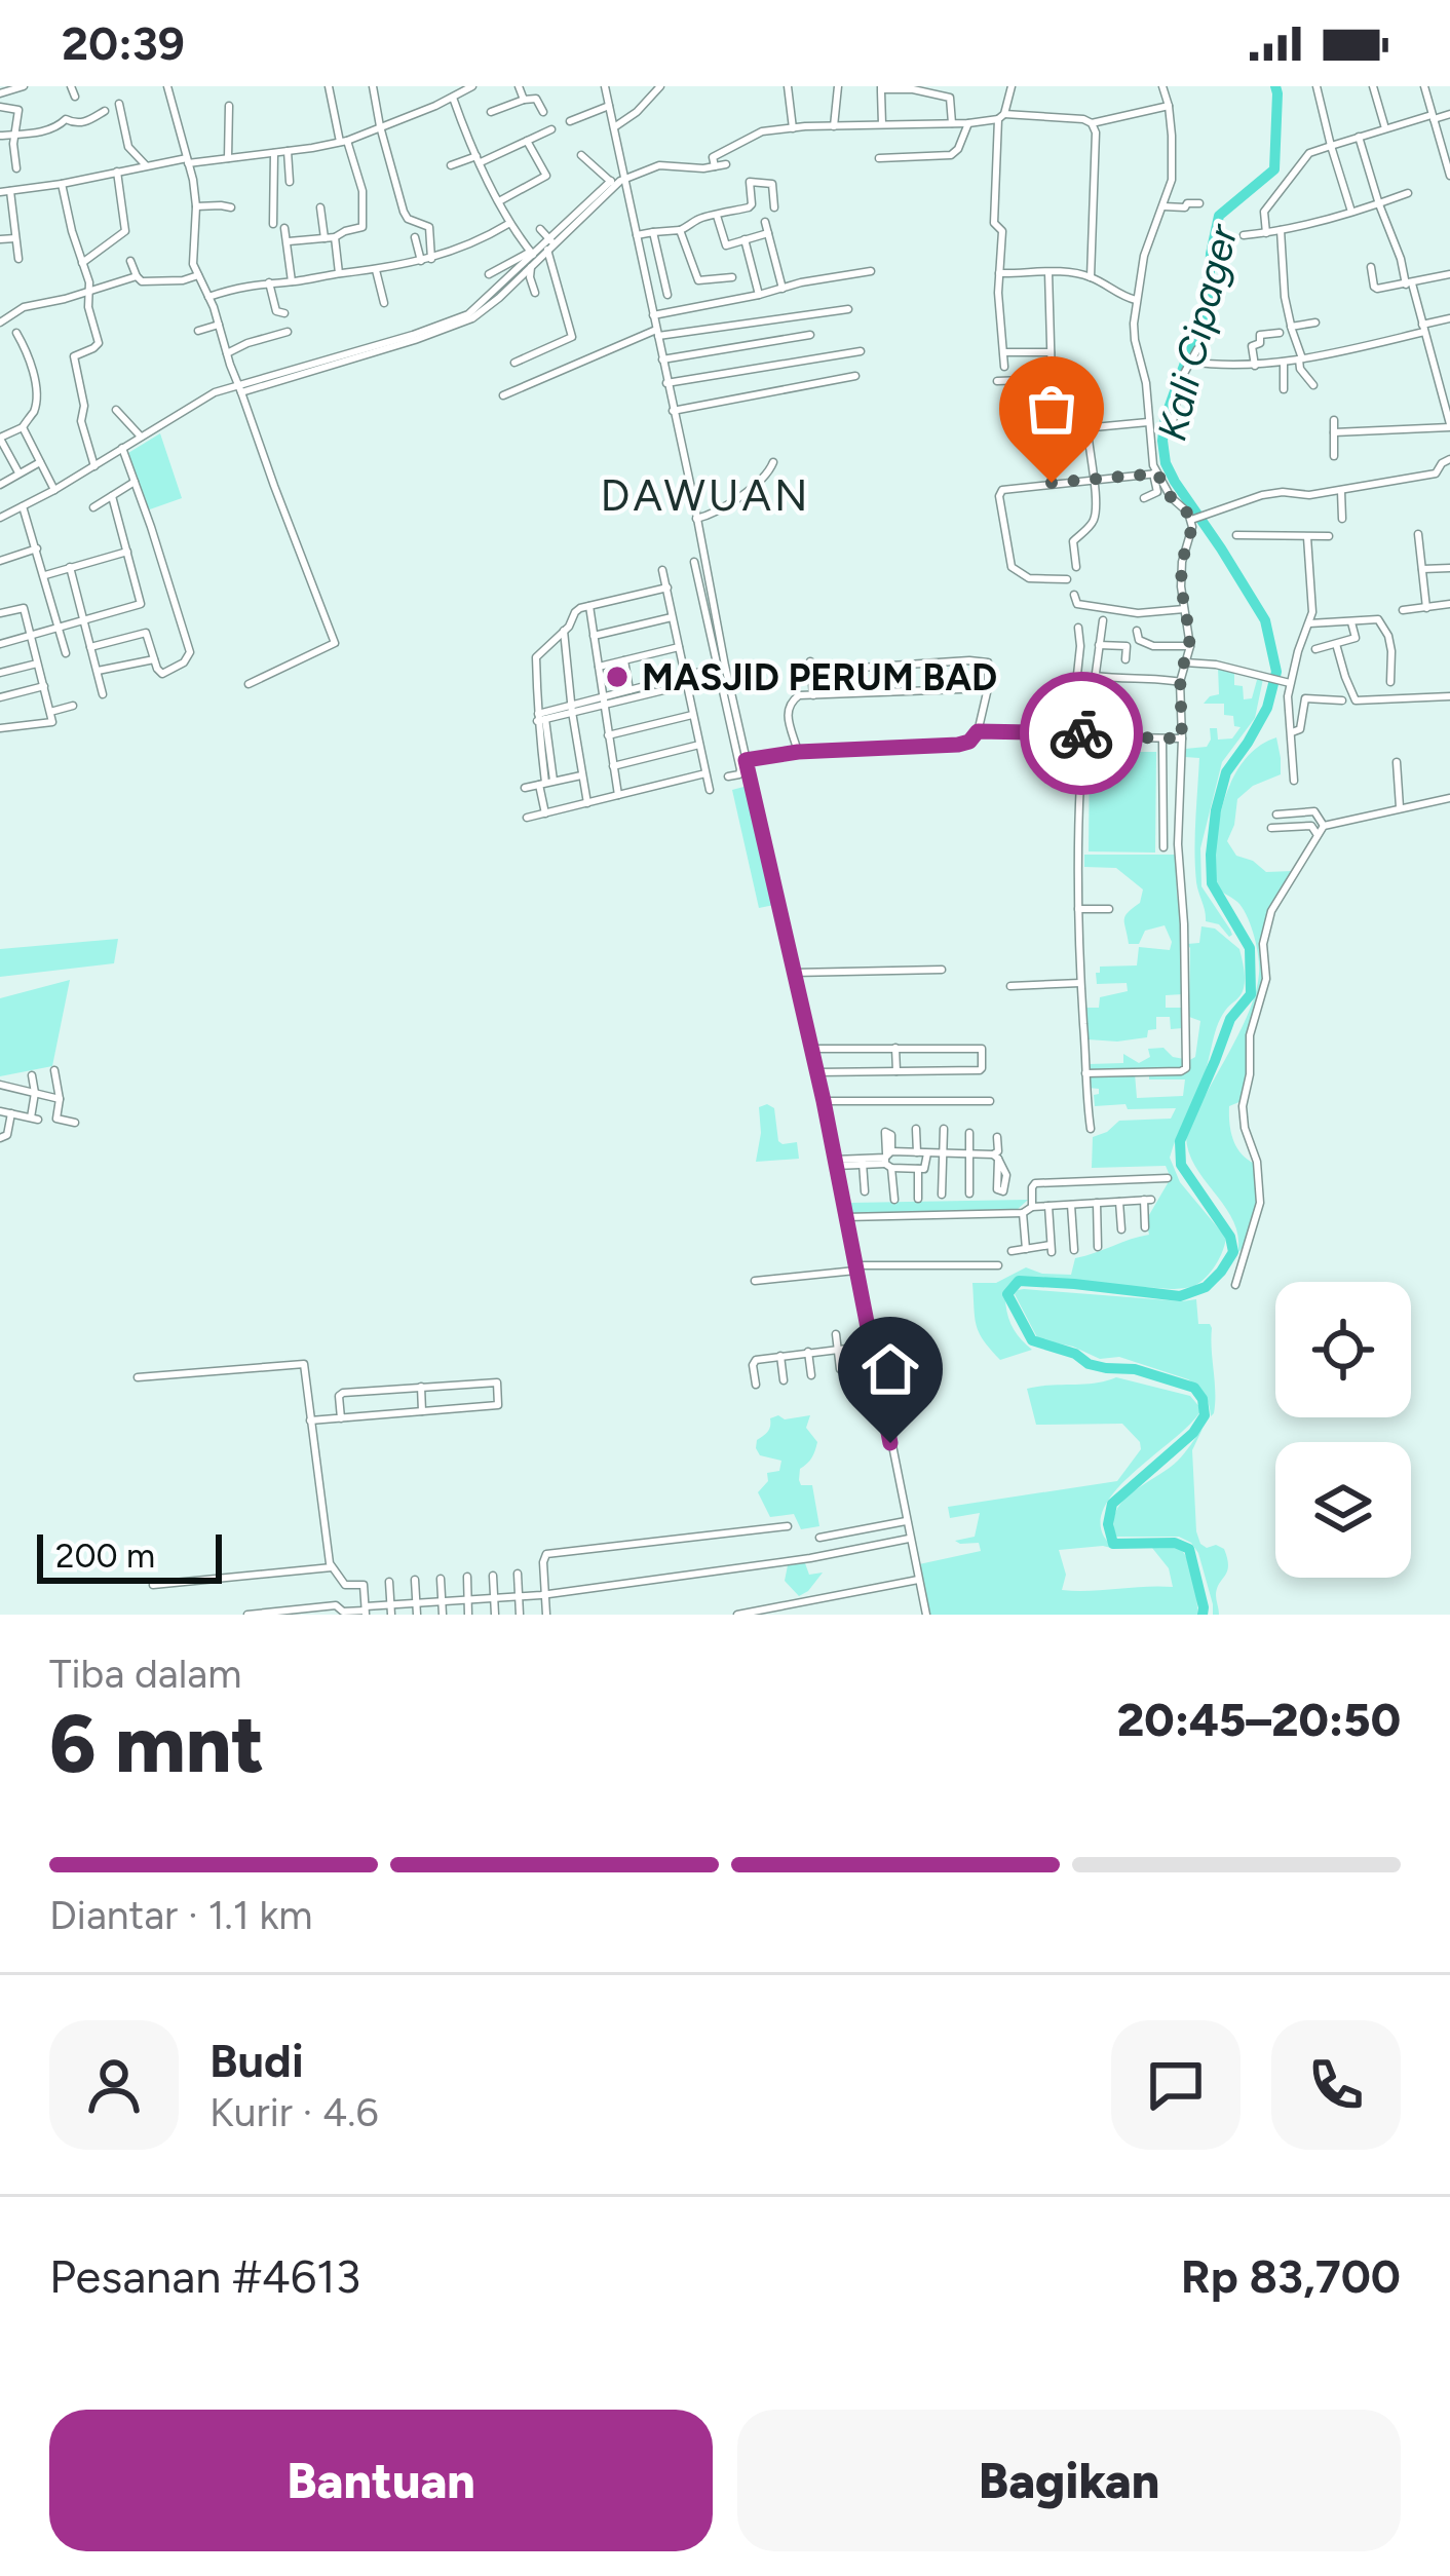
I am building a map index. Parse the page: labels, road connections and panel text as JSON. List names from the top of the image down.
{
  "districts": ["DAWUAN"],
  "water": ["Kali Cipager"],
  "places": ["MASJID PERUM BAD"],
  "scale_bar": "200 m",
  "page": {
    "status": "20:39",
    "scale": "200 m",
    "heading": ["6 mnt", "Tiba dalam", "20:45–20:50"],
    "panel": [
      "Budi",
      "Kurir · 4.6",
      "Pesanan #4613",
      "Rp 83,700"
    ],
    "bar": "Diantar · 1.1 km",
    "buttons": ["Bantuan", "Bagikan"]
  }
}
